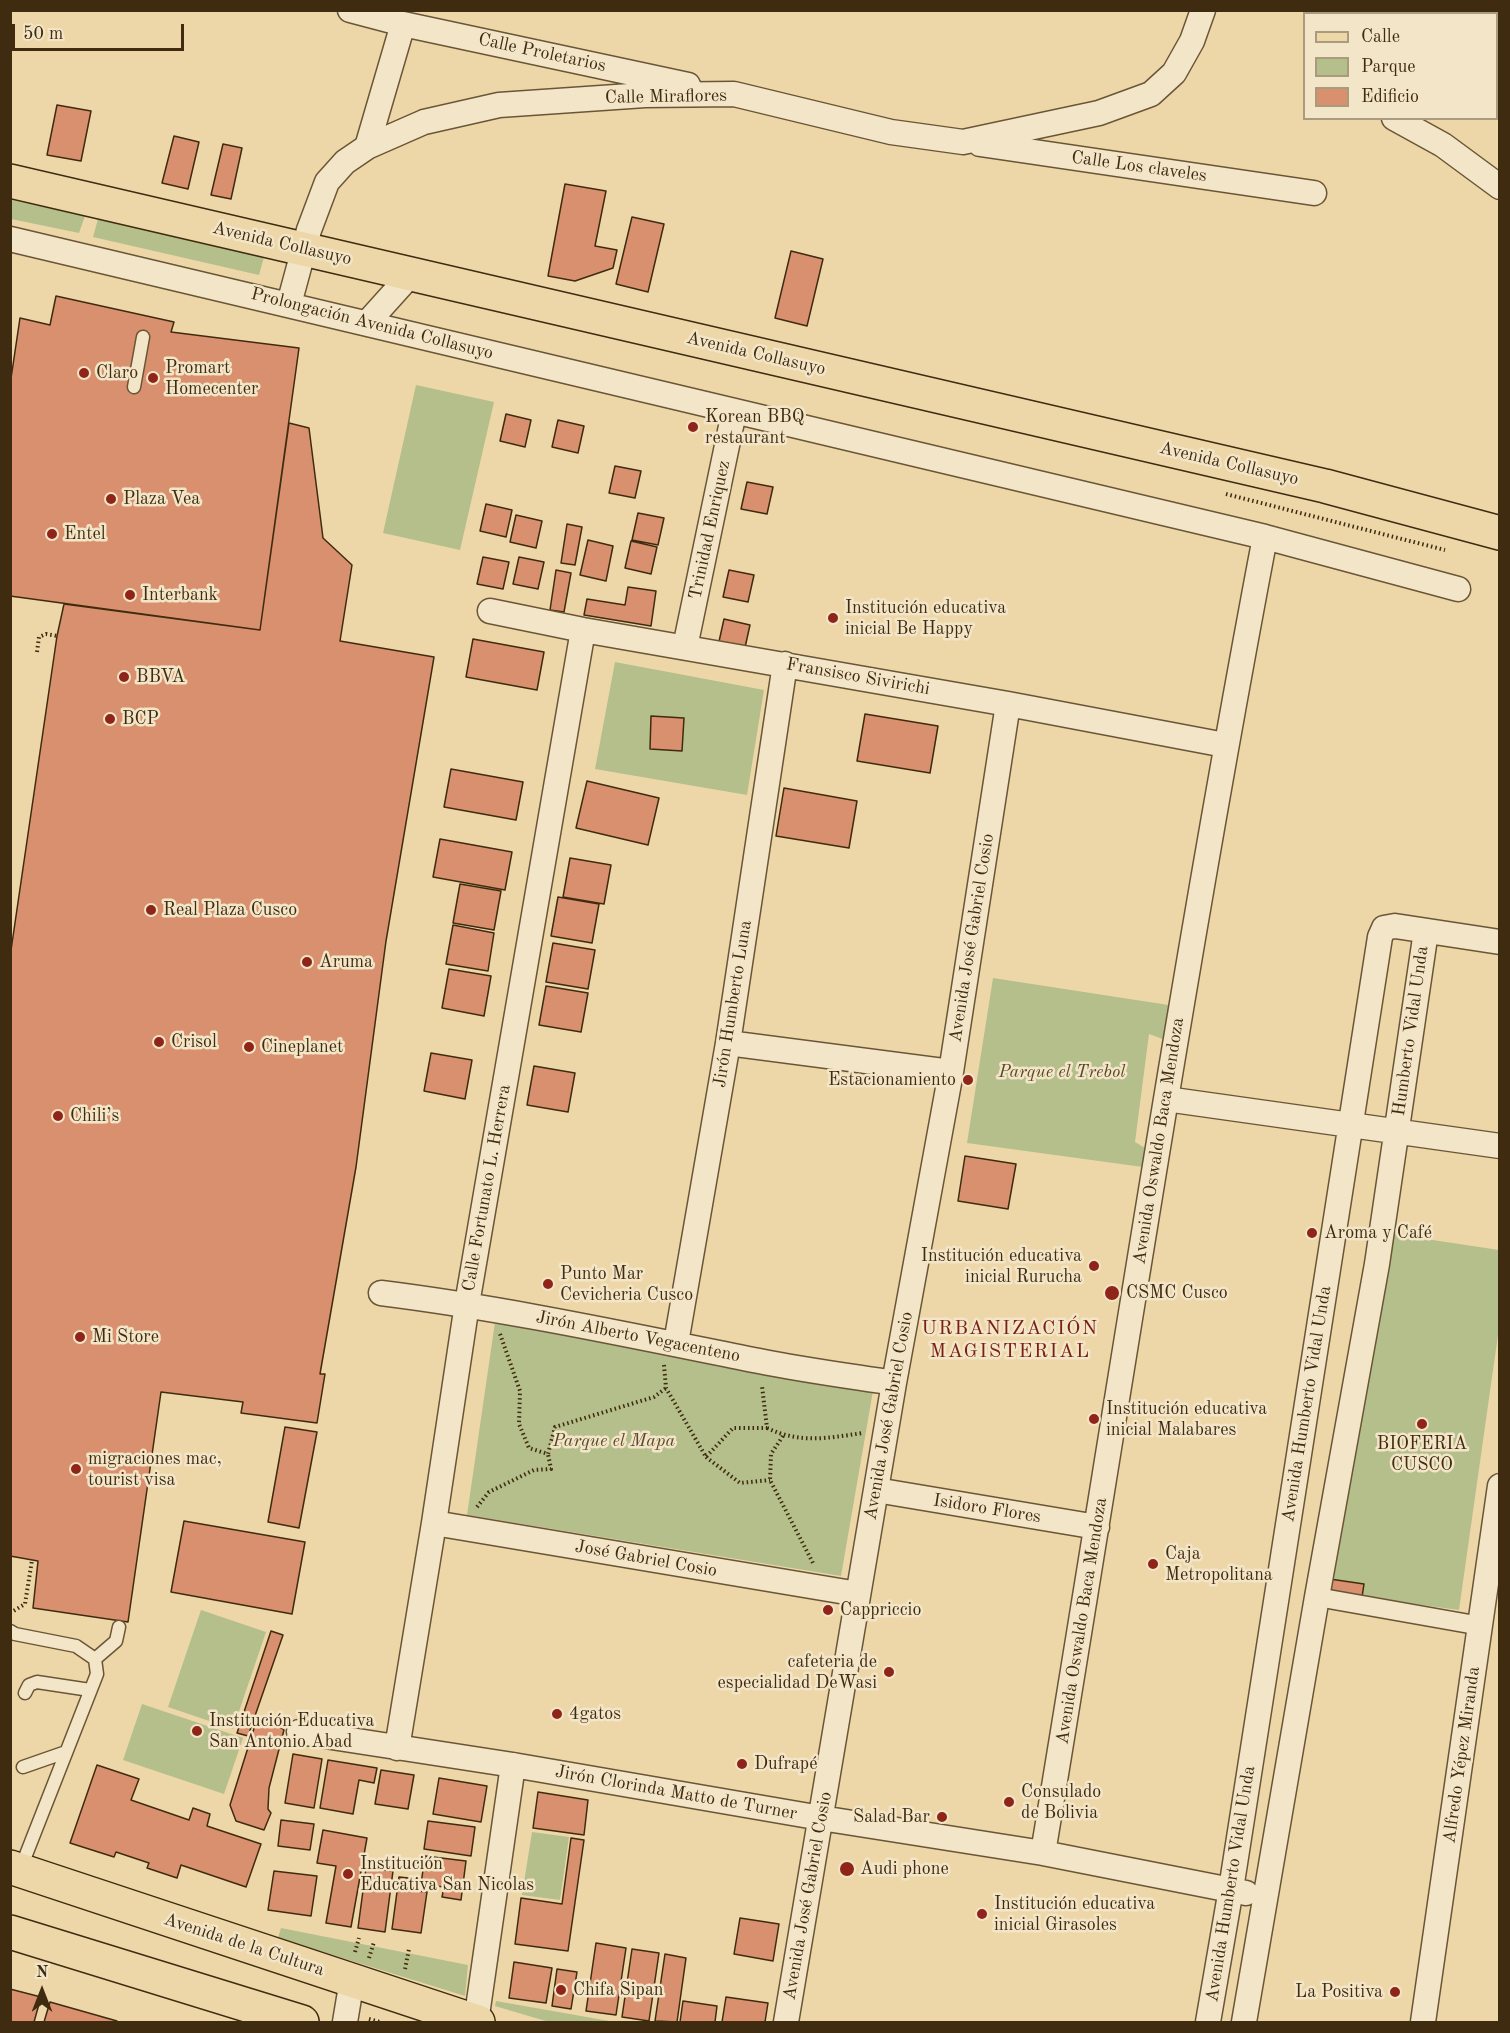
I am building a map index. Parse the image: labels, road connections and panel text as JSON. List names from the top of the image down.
{
  "streets": {
    "main road": ["Avenida Collasuyo", "Avenida de la Cultura"],
    "street": [
      "Calle Proletarios",
      "Calle Miraflores",
      "Calle Los claveles",
      "Prolongación Avenida Collasuyo",
      "Trinidad Enriquez",
      "Fransisco Sivirichi",
      "Avenida José Gabriel Cosio",
      "Jirón Humberto Luna",
      "Humberto Vidal Unda",
      "Avenida Oswaldo Baca Mendoza",
      "Calle Fortunato L. Herrera",
      "Jirón Alberto Vegacenteno",
      "Avenida Humberto Vidal Unda",
      "Isidoro Flores",
      "José Gabriel Cosio",
      "Alfredo Yépez Miranda",
      "Jirón Clorinda Matto de Turner"
    ]
  },
  "crossings": [
    ["Calle Proletarios", "Calle Miraflores"],
    ["Calle Miraflores", "Calle Los claveles"],
    ["Calle Miraflores", "Avenida Collasuyo"],
    ["Calle Miraflores", "Prolongación Avenida Collasuyo"],
    ["Prolongación Avenida Collasuyo", "Trinidad Enriquez"],
    ["Prolongación Avenida Collasuyo", "Avenida Oswaldo Baca Mendoza"],
    ["Trinidad Enriquez", "Fransisco Sivirichi"],
    ["Fransisco Sivirichi", "Avenida José Gabriel Cosio"],
    ["Fransisco Sivirichi", "Jirón Humberto Luna"],
    ["Fransisco Sivirichi", "Avenida Oswaldo Baca Mendoza"],
    ["Fransisco Sivirichi", "Calle Fortunato L. Herrera"],
    ["Avenida José Gabriel Cosio", "Jirón Alberto Vegacenteno"],
    ["Avenida José Gabriel Cosio", "Isidoro Flores"],
    ["Avenida José Gabriel Cosio", "José Gabriel Cosio"],
    ["Avenida José Gabriel Cosio", "Jirón Clorinda Matto de Turner"],
    ["Jirón Humberto Luna", "Jirón Alberto Vegacenteno"],
    ["Humberto Vidal Unda", "Avenida Humberto Vidal Unda"],
    ["Avenida Oswaldo Baca Mendoza", "Isidoro Flores"],
    ["Avenida Oswaldo Baca Mendoza", "Jirón Clorinda Matto de Turner"],
    ["Calle Fortunato L. Herrera", "Jirón Alberto Vegacenteno"],
    ["Calle Fortunato L. Herrera", "José Gabriel Cosio"],
    ["Calle Fortunato L. Herrera", "Jirón Clorinda Matto de Turner"],
    ["Avenida Humberto Vidal Unda", "Jirón Clorinda Matto de Turner"]
  ],
  "districts": ["URBANIZACIÓN MAGISTERIAL"],
  "parks": ["Parque el Trebol", "Parque el Mapa"],
  "places": [
    "Claro",
    "Promart Homecenter",
    "Korean BBQ restaurant",
    "Plaza Vea",
    "Entel",
    "Interbank",
    "Institución educativa inicial Be Happy",
    "BBVA",
    "BCP",
    "Real Plaza Cusco",
    "Aruma",
    "Crisol",
    "Cineplanet",
    "Estacionamiento",
    "Chili’s",
    "Aroma y Café",
    "Institución educativa inicial Rurucha",
    "Punto Mar Cevicheria Cusco",
    "CSMC Cusco",
    "Mi Store",
    "Institución educativa inicial Malabares",
    "BIOFERIA CUSCO",
    "migraciones mac, tourist visa",
    "Caja Metropolitana",
    "Cappriccio",
    "cafeteria de especialidad DeWasi",
    "4gatos",
    "Institución Educativa San Antonio Abad",
    "Dufrapé",
    "Consulado de Bolivia",
    "Salad Bar",
    "Audi phone",
    "Institución Educativa San Nicolas",
    "Institución educativa inicial Girasoles",
    "Chifa Sipan",
    "La Positiva"
  ],
  "legend": ["Calle", "Parque", "Edificio"],
  "scale_bar": "50 m",
  "north": "top"
}
